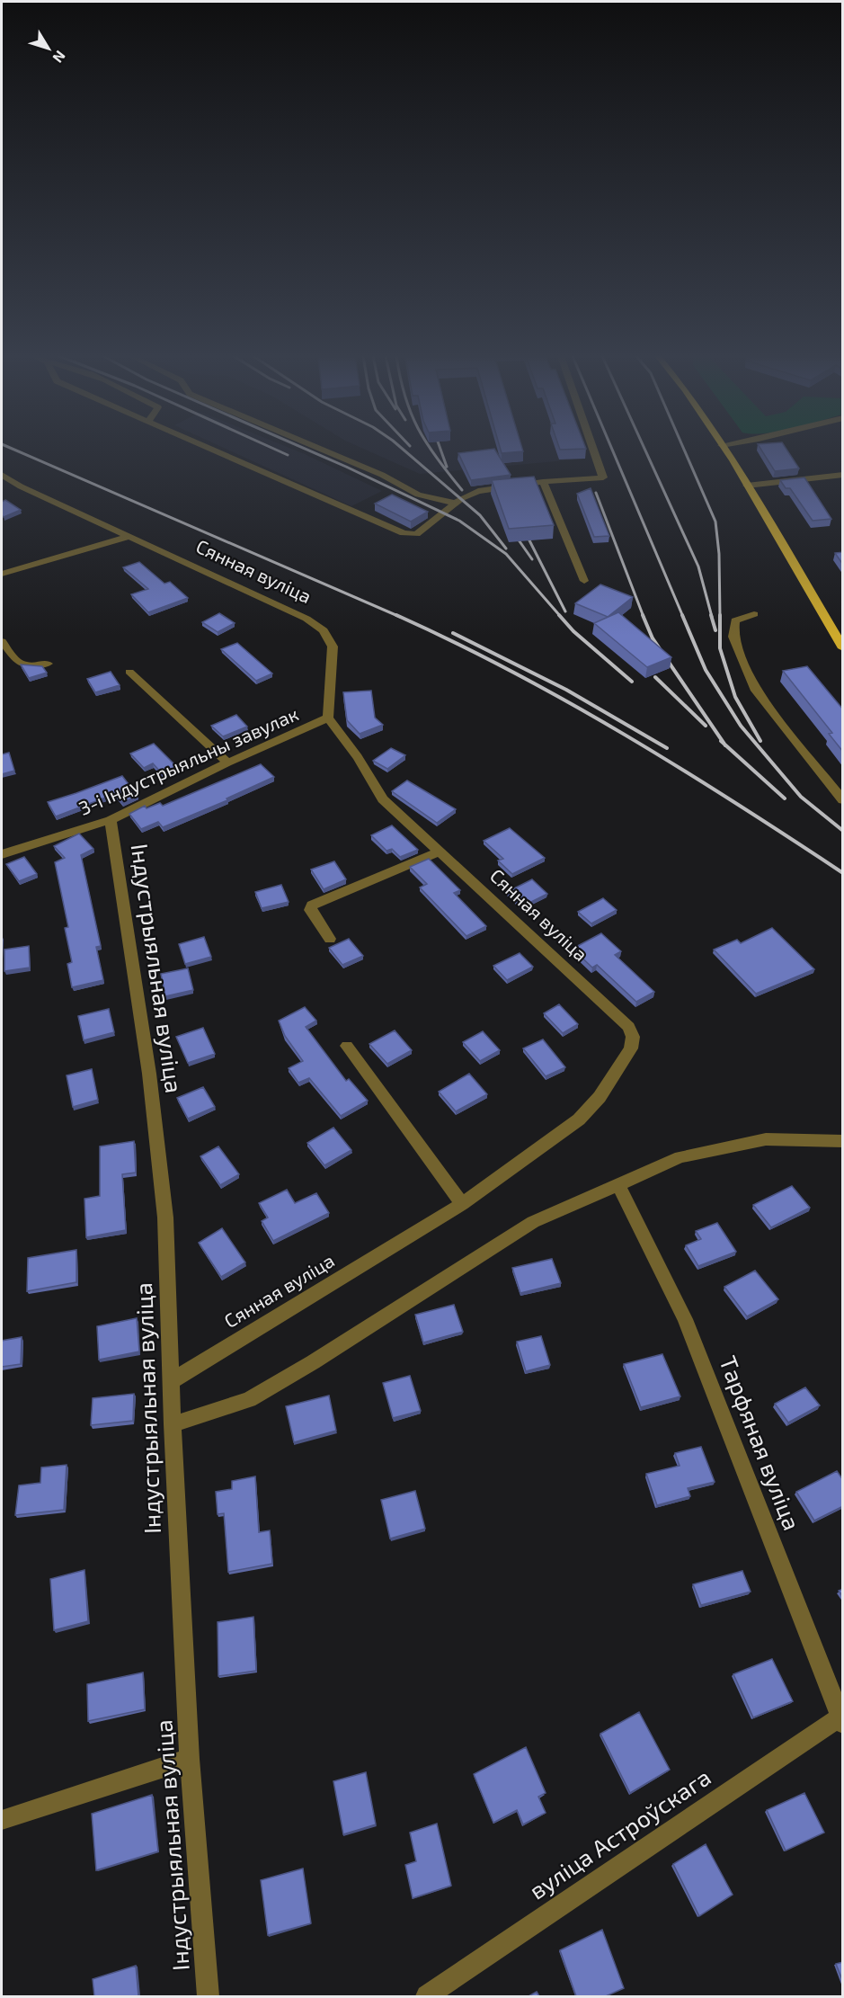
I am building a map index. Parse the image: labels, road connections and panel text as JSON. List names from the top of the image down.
{
  "streets": {
    "street": [
      "Сянная вуліца",
      "3-і Індустрыяльны завулак",
      "Індустрыяльная вуліца",
      "Тарфяная вуліца",
      "вуліца Астроўскага"
    ]
  },
  "crossings": [
    ["Сянная вуліца", "3-і Індустрыяльны завулак"],
    ["Сянная вуліца", "Індустрыяльная вуліца"],
    ["3-і Індустрыяльны завулак", "Індустрыяльная вуліца"],
    ["Тарфяная вуліца", "вуліца Астроўскага"]
  ],
  "north": "bottom right"
}
